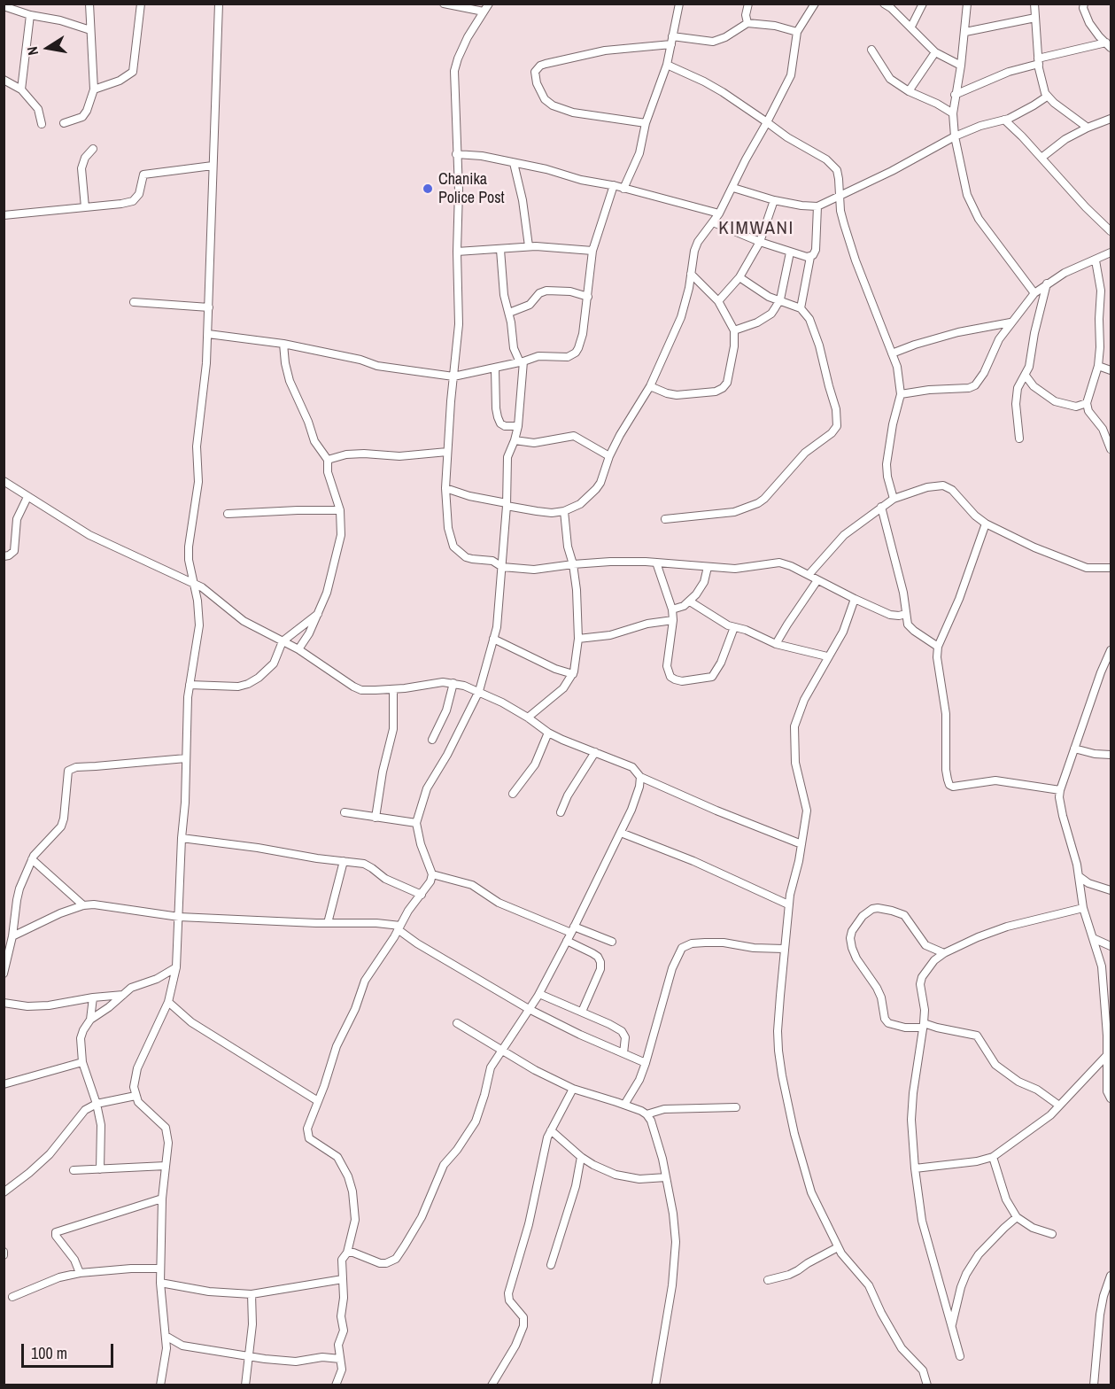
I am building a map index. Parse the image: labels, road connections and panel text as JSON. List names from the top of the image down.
{
  "districts": ["KIMWANI"],
  "places": ["Chanika Police Post"],
  "scale_bar": "100 m",
  "north": "left"
}
